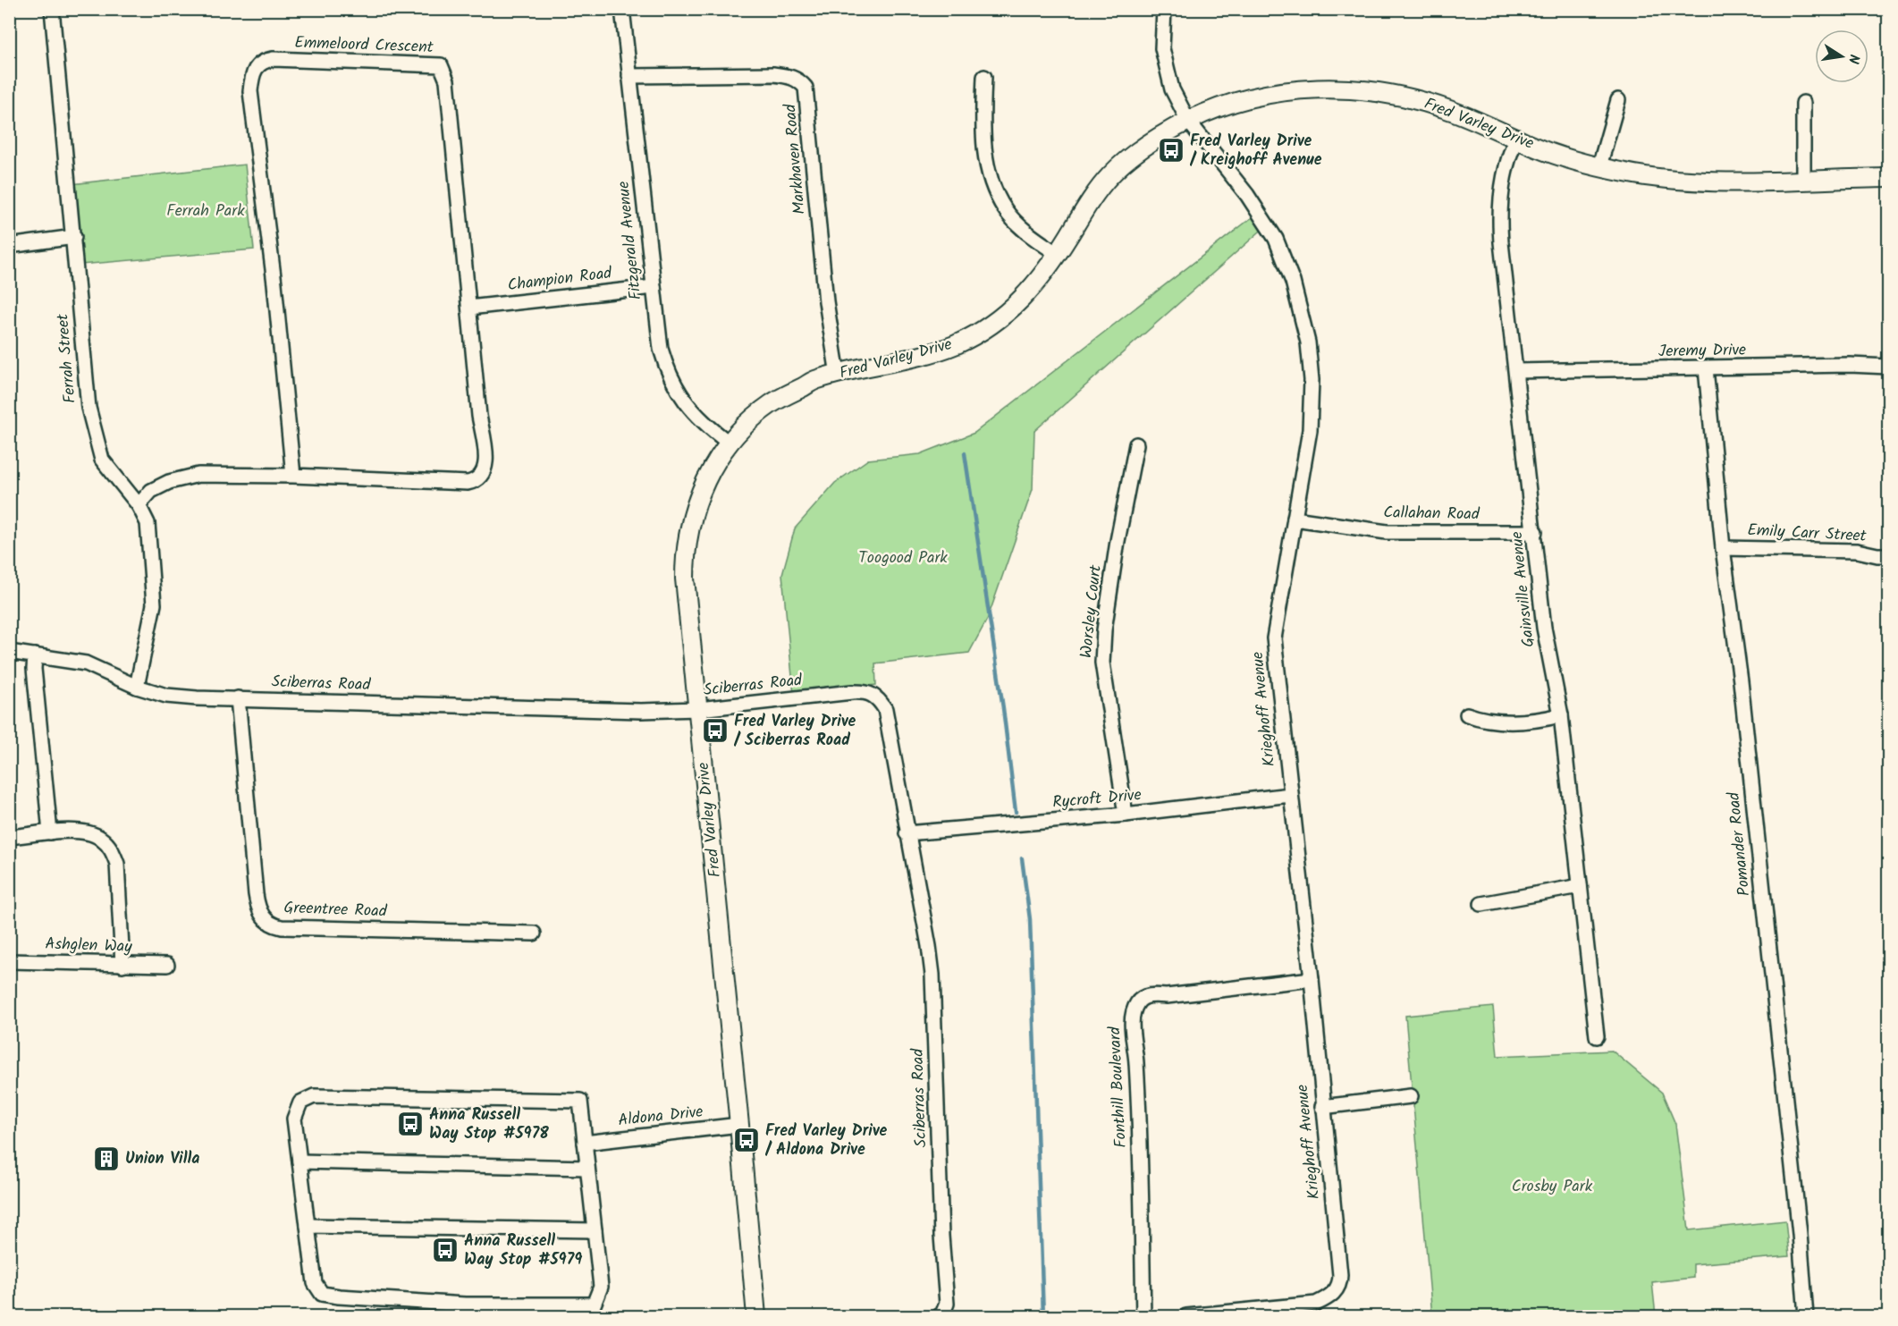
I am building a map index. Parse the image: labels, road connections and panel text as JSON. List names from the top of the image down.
{
  "streets": {
    "street": [
      "Emmeloord Crescent",
      "Fred Varley Drive",
      "Markhaven Road",
      "Fitzgerald Avenue",
      "Champion Road",
      "Jeremy Drive",
      "Ferrah Street",
      "Callahan Road",
      "Emily Carr Street",
      "Gainsville Avenue",
      "Worsley Court",
      "Sciberras Road",
      "Krieghoff Avenue",
      "Rycroft Drive",
      "Pomander Road",
      "Greentree Road",
      "Ashglen Way",
      "Fonthill Boulevard",
      "Aldona Drive"
    ]
  },
  "crossings": [
    ["Emmeloord Crescent", "Champion Road"],
    ["Emmeloord Crescent", "Ferrah Street"],
    ["Fred Varley Drive", "Markhaven Road"],
    ["Fred Varley Drive", "Fitzgerald Avenue"],
    ["Fred Varley Drive", "Gainsville Avenue"],
    ["Fred Varley Drive", "Sciberras Road"],
    ["Fred Varley Drive", "Krieghoff Avenue"],
    ["Fred Varley Drive", "Aldona Drive"],
    ["Markhaven Road", "Fitzgerald Avenue"],
    ["Fitzgerald Avenue", "Champion Road"],
    ["Jeremy Drive", "Gainsville Avenue"],
    ["Jeremy Drive", "Pomander Road"],
    ["Ferrah Street", "Sciberras Road"],
    ["Callahan Road", "Gainsville Avenue"],
    ["Callahan Road", "Krieghoff Avenue"],
    ["Emily Carr Street", "Pomander Road"],
    ["Worsley Court", "Rycroft Drive"],
    ["Sciberras Road", "Rycroft Drive"],
    ["Sciberras Road", "Greentree Road"],
    ["Krieghoff Avenue", "Rycroft Drive"],
    ["Krieghoff Avenue", "Fonthill Boulevard"]
  ],
  "parks": ["Ferrah Park", "Toogood Park", "Crosby Park"],
  "places": {
    "bus stop": [
      "Fred Varley Drive / Kreighoff Avenue",
      "Fred Varley Drive / Sciberras Road",
      "Anna Russell Way Stop #5978",
      "Fred Varley Drive / Aldona Drive",
      "Anna Russell Way Stop #5979"
    ],
    "building": ["Union Villa"]
  },
  "north": "right"
}
